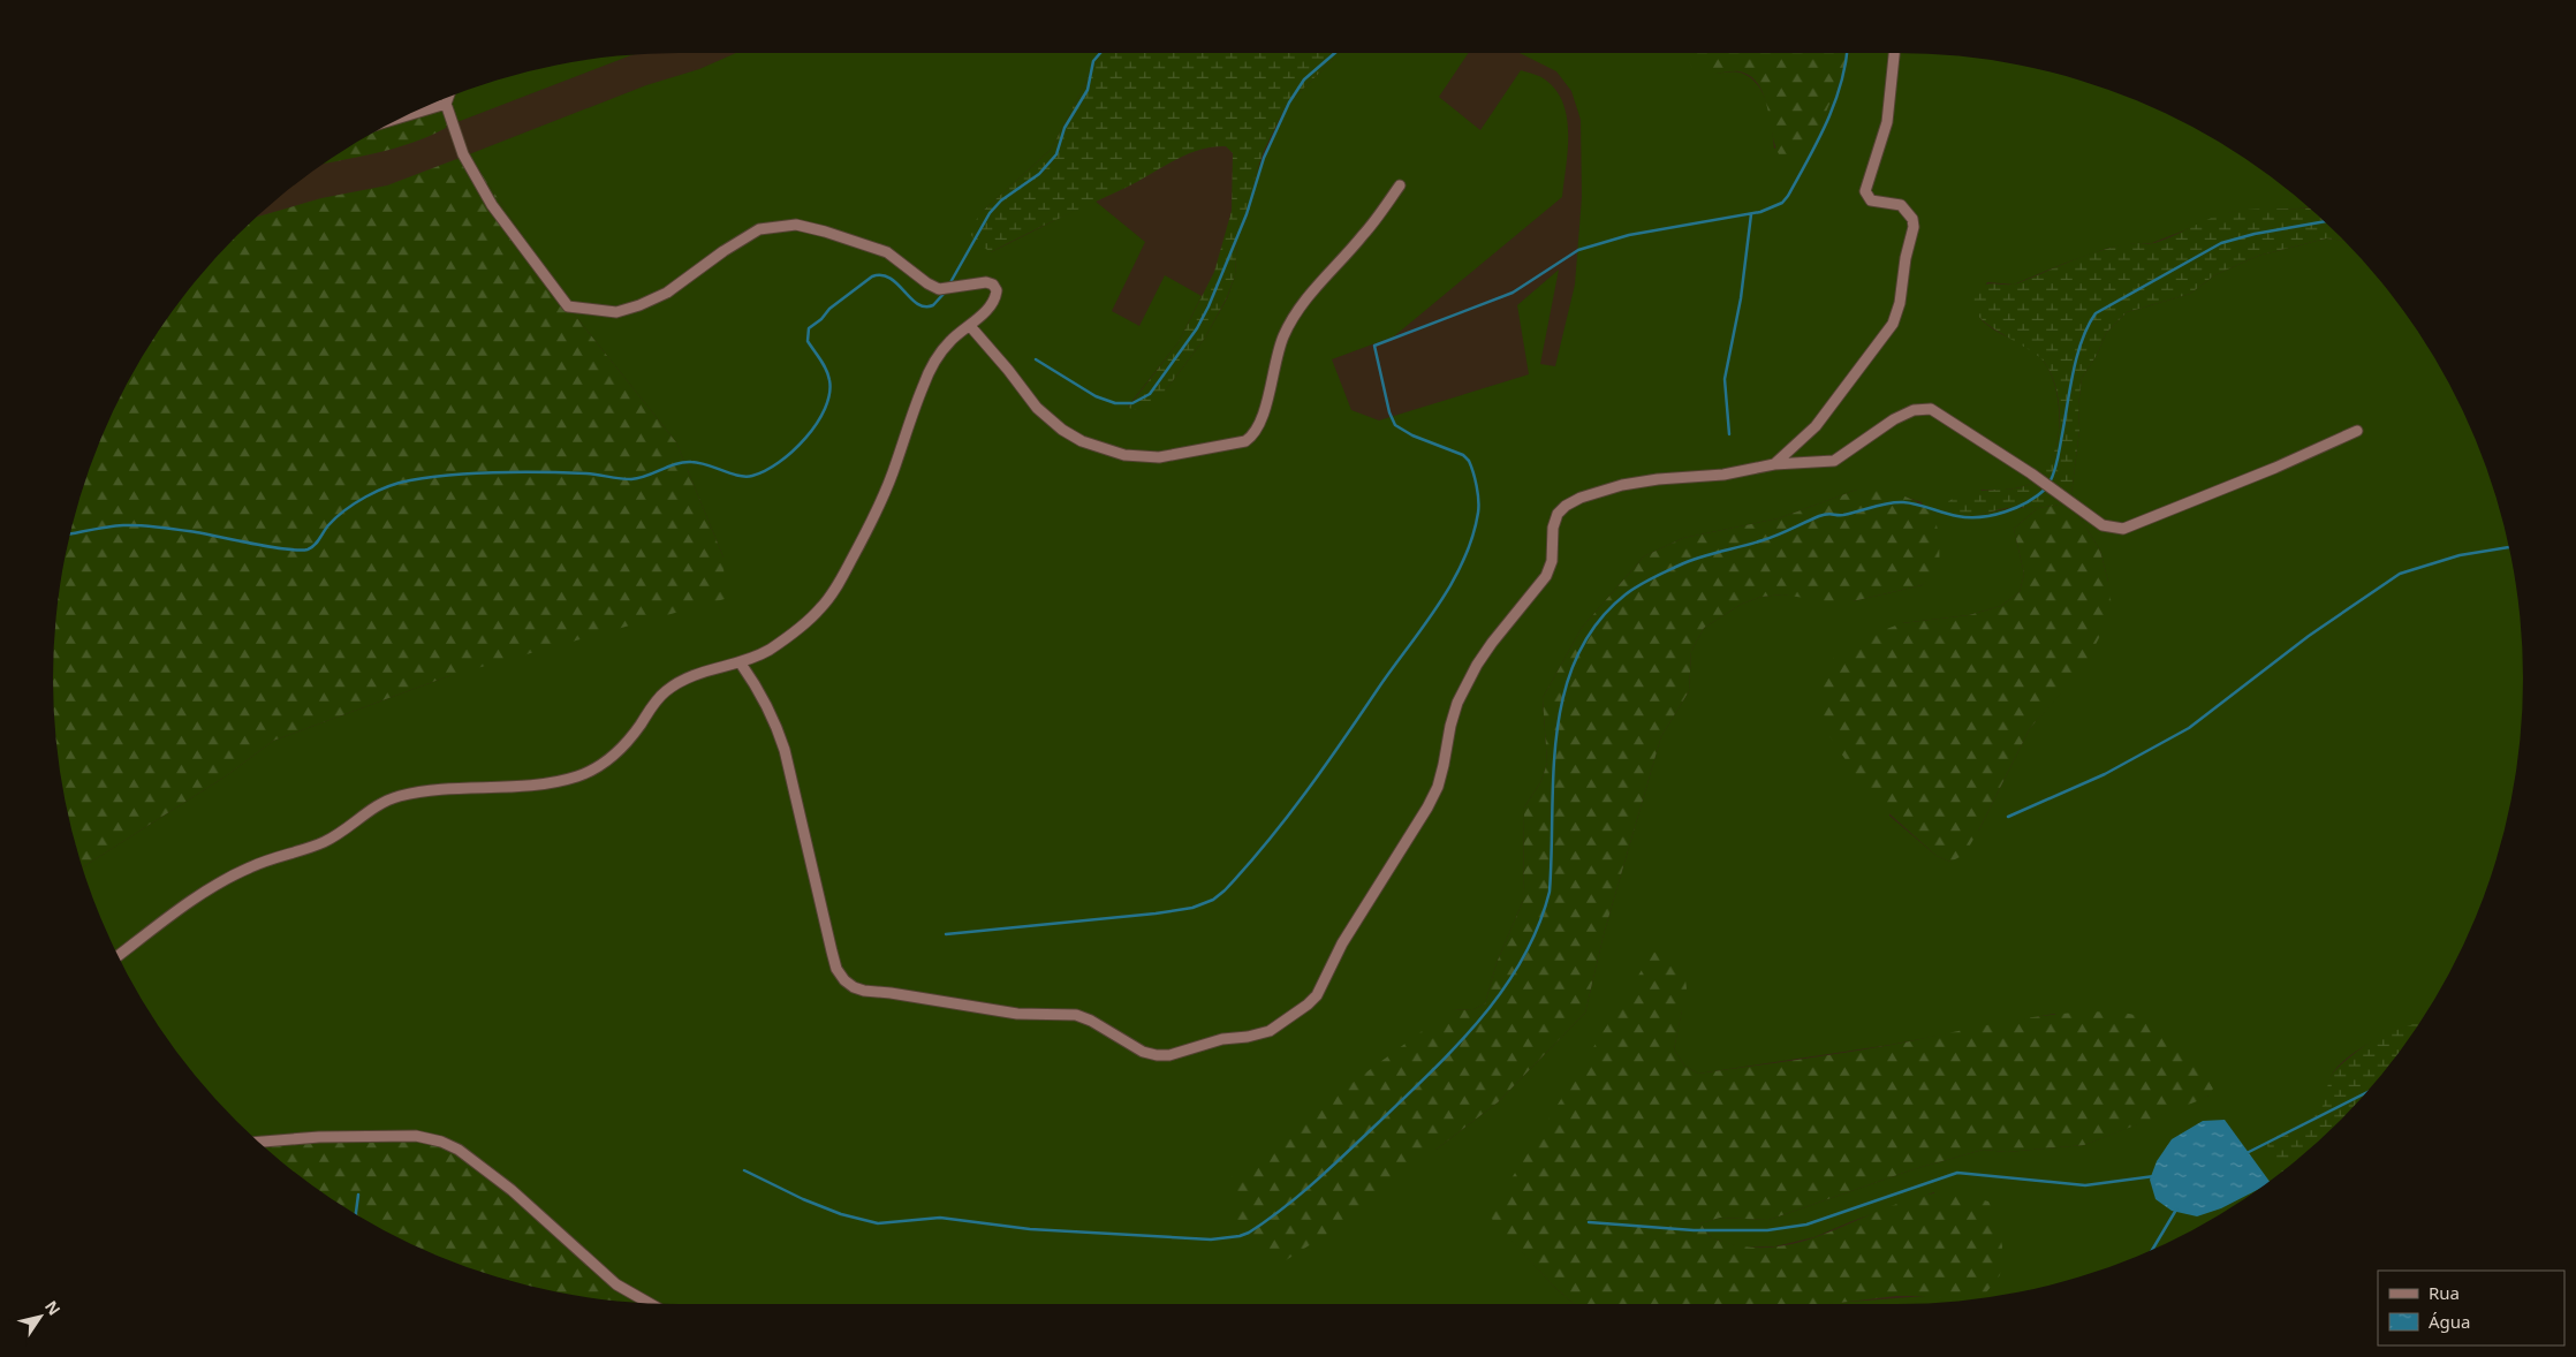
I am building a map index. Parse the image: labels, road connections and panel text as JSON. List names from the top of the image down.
{
  "legend": ["Rua", "Água"],
  "north": "top right"
}
